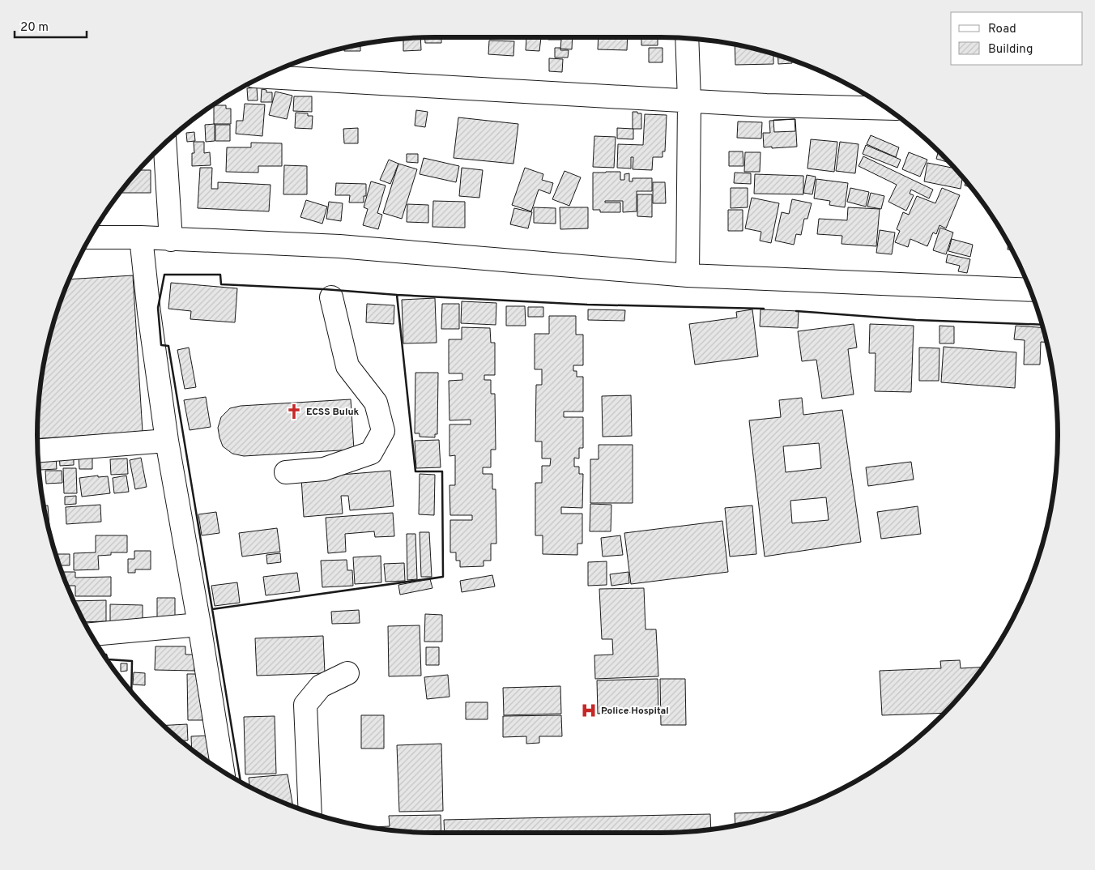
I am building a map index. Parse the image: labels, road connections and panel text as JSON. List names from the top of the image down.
{
  "places": {
    "church": ["ECSS Buluk"],
    "hospital": ["Police Hospital"]
  },
  "legend": ["Road", "Building"],
  "scale_bar": "20 m"
}
